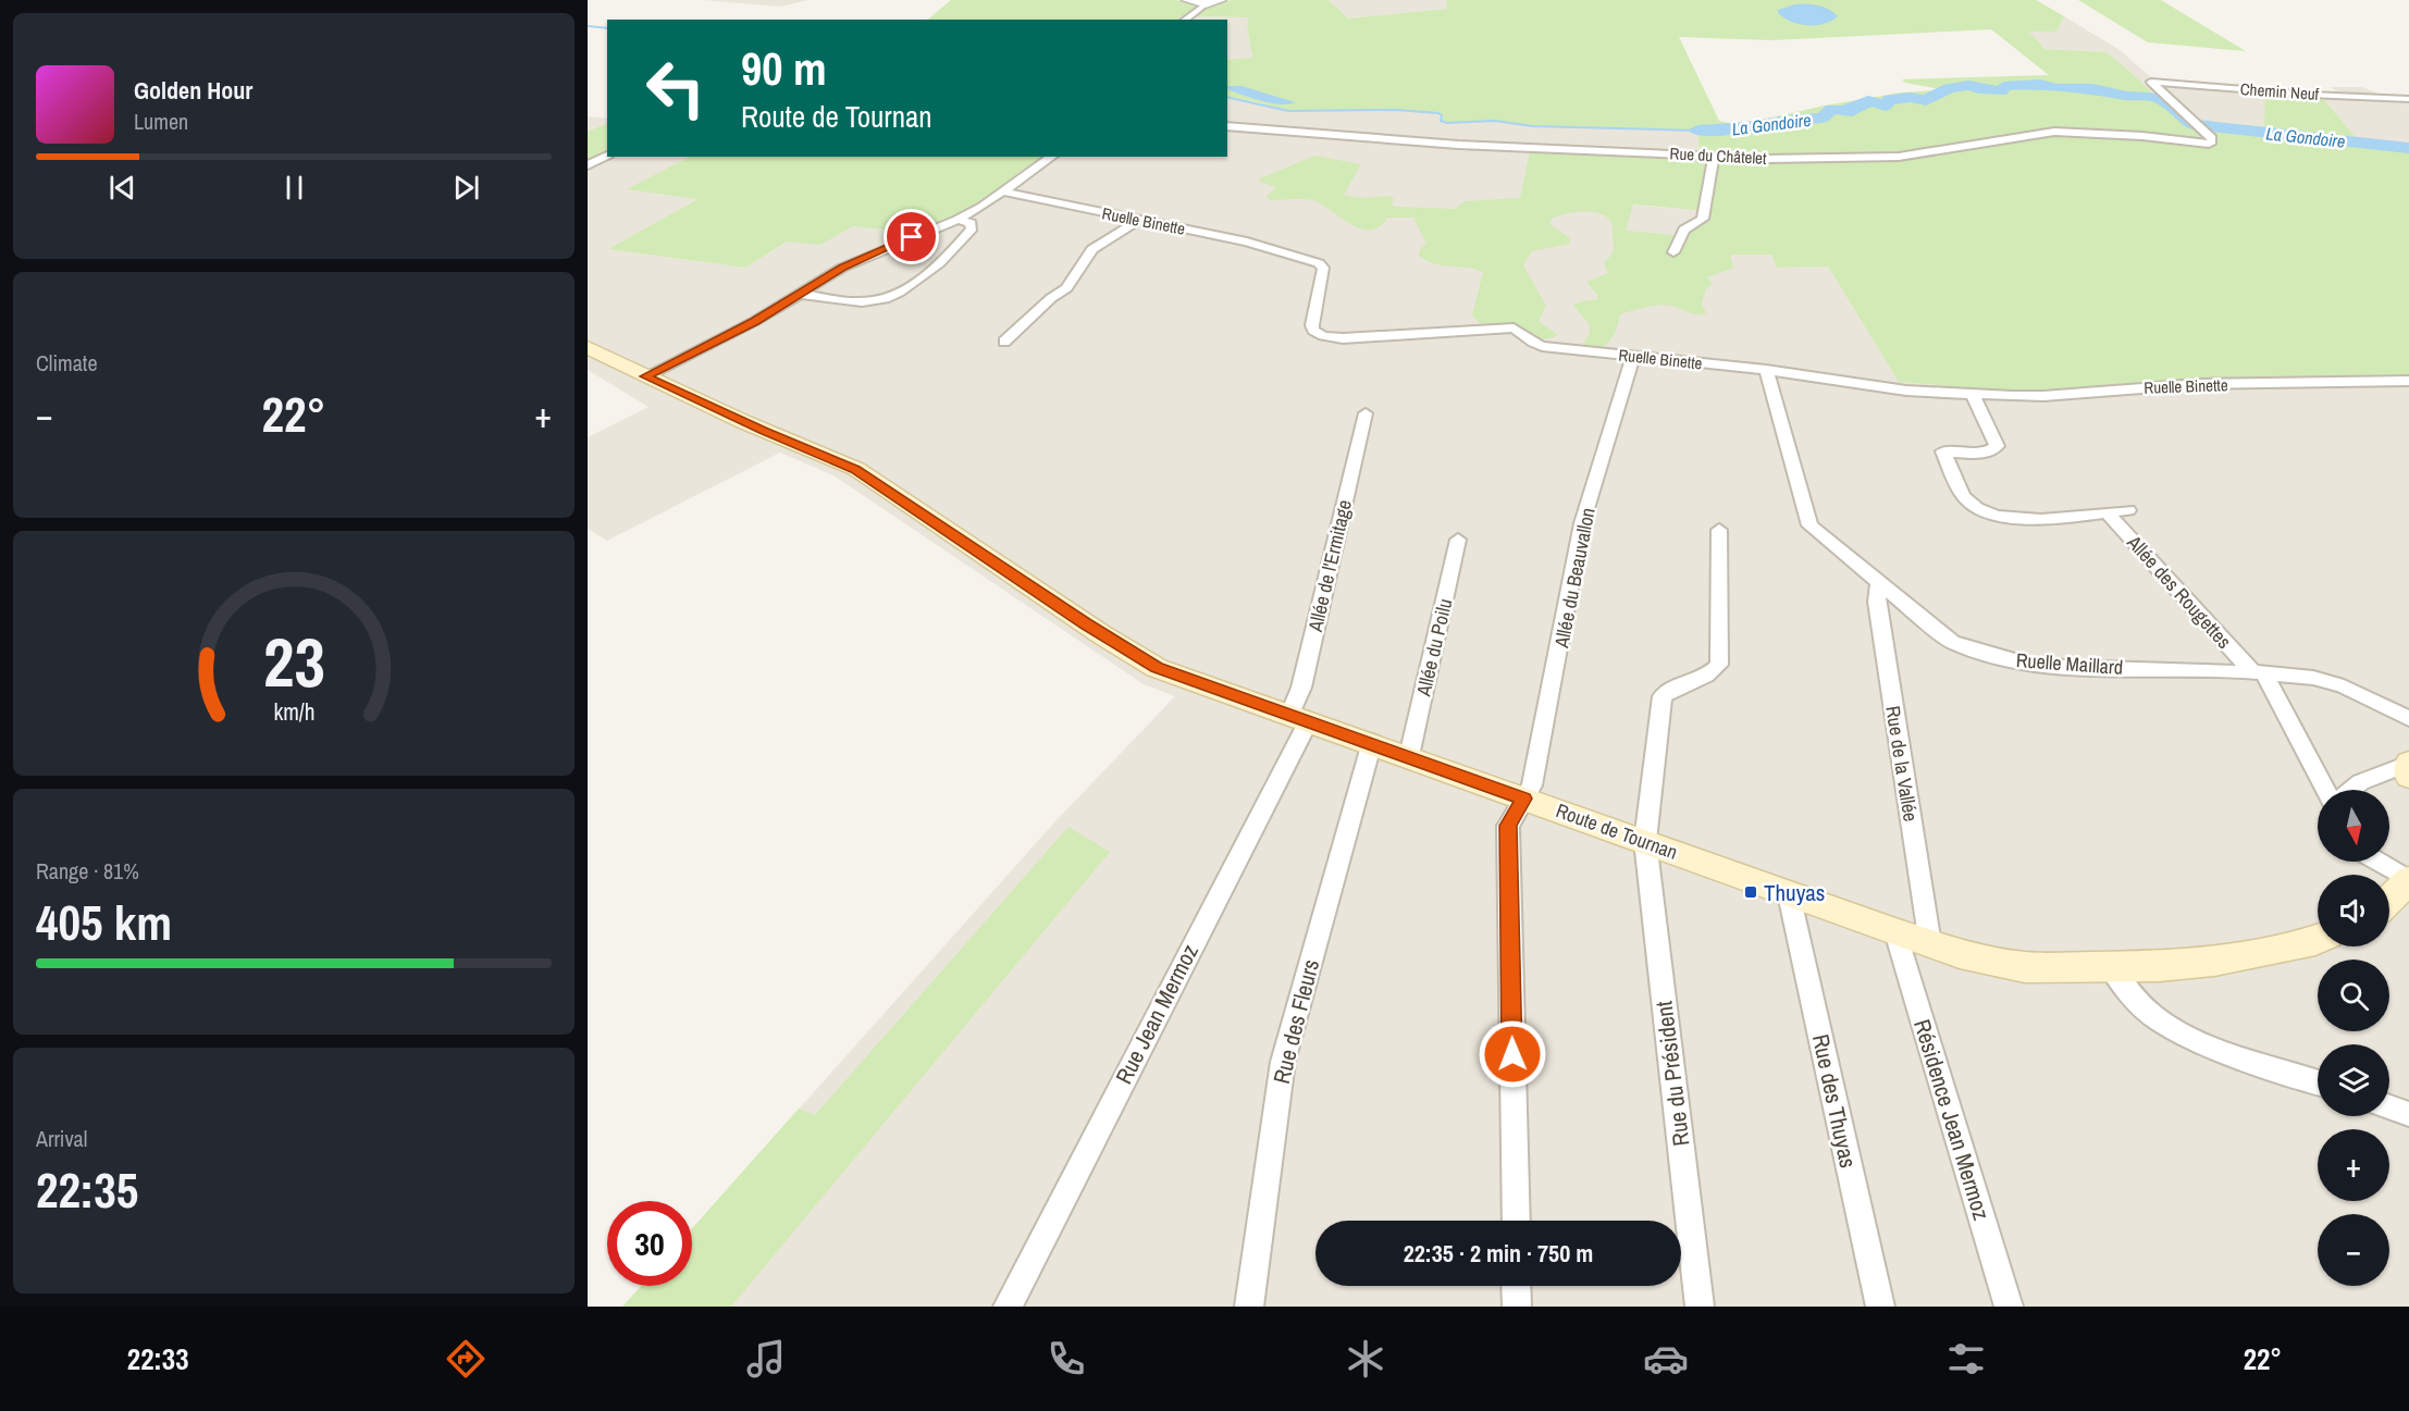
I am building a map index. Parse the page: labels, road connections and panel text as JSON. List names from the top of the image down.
{
  "streets": {
    "main road": ["Route de Tournan"],
    "street": [
      "Chemin Neuf",
      "Rue du Châtelet",
      "Ruelle Binette",
      "Allée de l'Ermitage",
      "Allée du Beauvallon",
      "Allée des Rougettes",
      "Allée du Poilu",
      "Ruelle Maillard",
      "Rue de la Vallée",
      "Rue Jean Mermoz",
      "Rue des Fleurs",
      "Rue du Président",
      "Rue des Thuyas",
      "Résidence Jean Mermoz"
    ]
  },
  "crossings": [
    ["Chemin Neuf", "Rue du Châtelet"],
    ["Ruelle Binette", "Allée du Beauvallon"],
    ["Ruelle Binette", "Allée des Rougettes"],
    ["Ruelle Binette", "Ruelle Maillard"],
    ["Allée de l'Ermitage", "Route de Tournan"],
    ["Allée de l'Ermitage", "Rue Jean Mermoz"],
    ["Allée du Beauvallon", "Route de Tournan"],
    ["Allée des Rougettes", "Ruelle Maillard"],
    ["Allée du Poilu", "Route de Tournan"],
    ["Ruelle Maillard", "Rue de la Vallée"],
    ["Rue de la Vallée", "Route de Tournan"],
    ["Route de Tournan", "Rue Jean Mermoz"],
    ["Route de Tournan", "Rue des Fleurs"],
    ["Route de Tournan", "Rue du Président"],
    ["Route de Tournan", "Rue des Thuyas"],
    ["Route de Tournan", "Résidence Jean Mermoz"]
  ],
  "water": ["La Gondoire"],
  "places": {
    "transit": ["Thuyas"]
  },
  "north": "bottom",
  "page": {
    "turn": ["90 m", "Route de Tournan"],
    "song": ["Golden Hour", "Lumen"],
    "tile": [
      "Climate",
      ["Range · 81%", "405 km"],
      ["Arrival", "22:35"]
    ],
    "heat": ["−", "22°", "+"],
    "map_buttons": ["+", "−"],
    "limit": "30",
    "trip": "22:35 · 2 min · 750 m",
    "tabs": ["22:33", "22°"],
    "gauge": ["23", "km/h"]
  }
}
